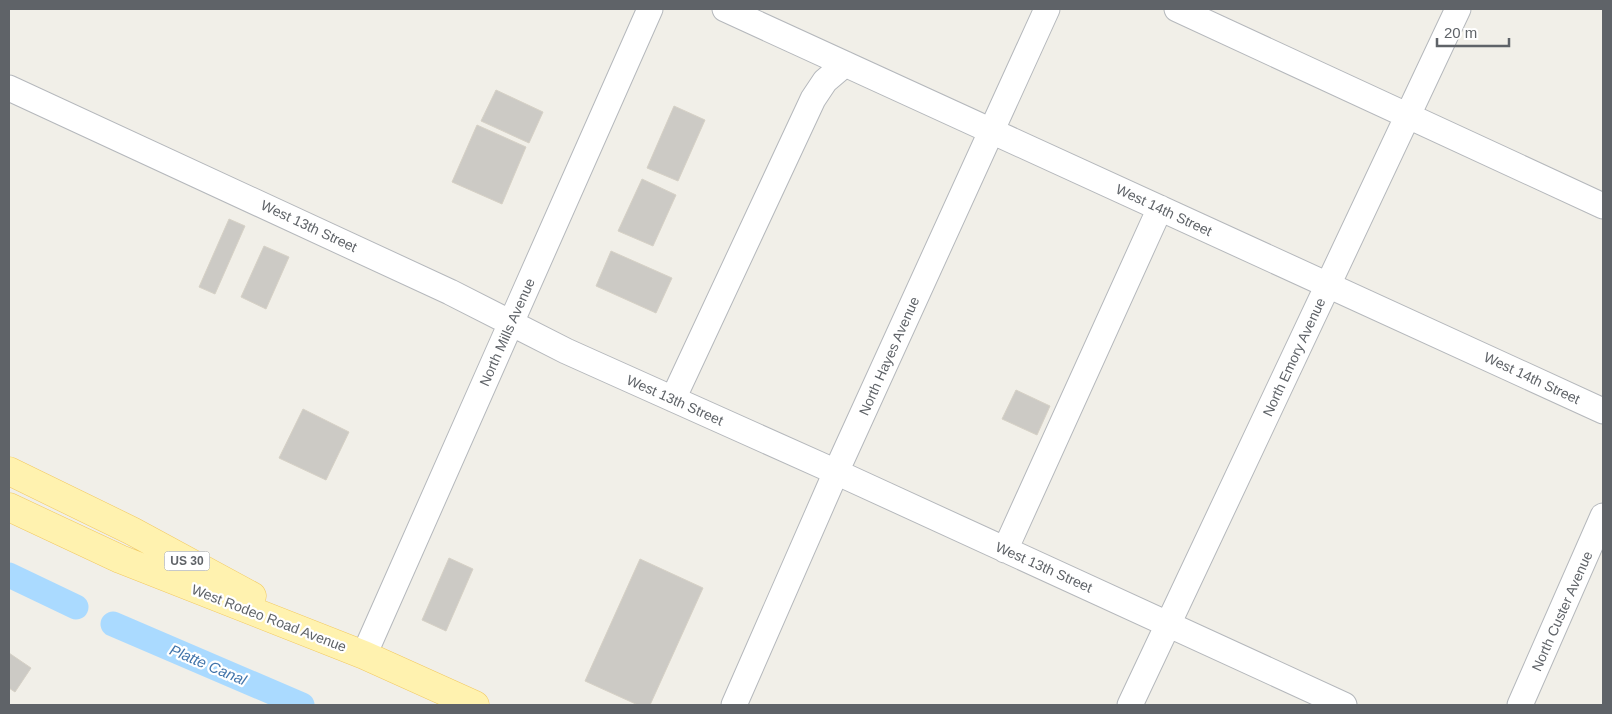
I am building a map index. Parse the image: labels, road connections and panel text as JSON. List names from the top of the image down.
{
  "streets": {
    "main road": ["US 30", "West Rodeo Road Avenue"],
    "street": [
      "West 14th Street",
      "West 13th Street",
      "North Mills Avenue",
      "North Hayes Avenue",
      "North Emory Avenue",
      "North Custer Avenue"
    ]
  },
  "crossings": [
    ["West 14th Street", "North Hayes Avenue"],
    ["West 14th Street", "North Emory Avenue"],
    ["West 13th Street", "North Mills Avenue"],
    ["West 13th Street", "North Hayes Avenue"],
    ["West 13th Street", "North Emory Avenue"],
    ["North Mills Avenue", "West Rodeo Road Avenue"]
  ],
  "water": ["Platte Canal"],
  "scale_bar": "20 m"
}
